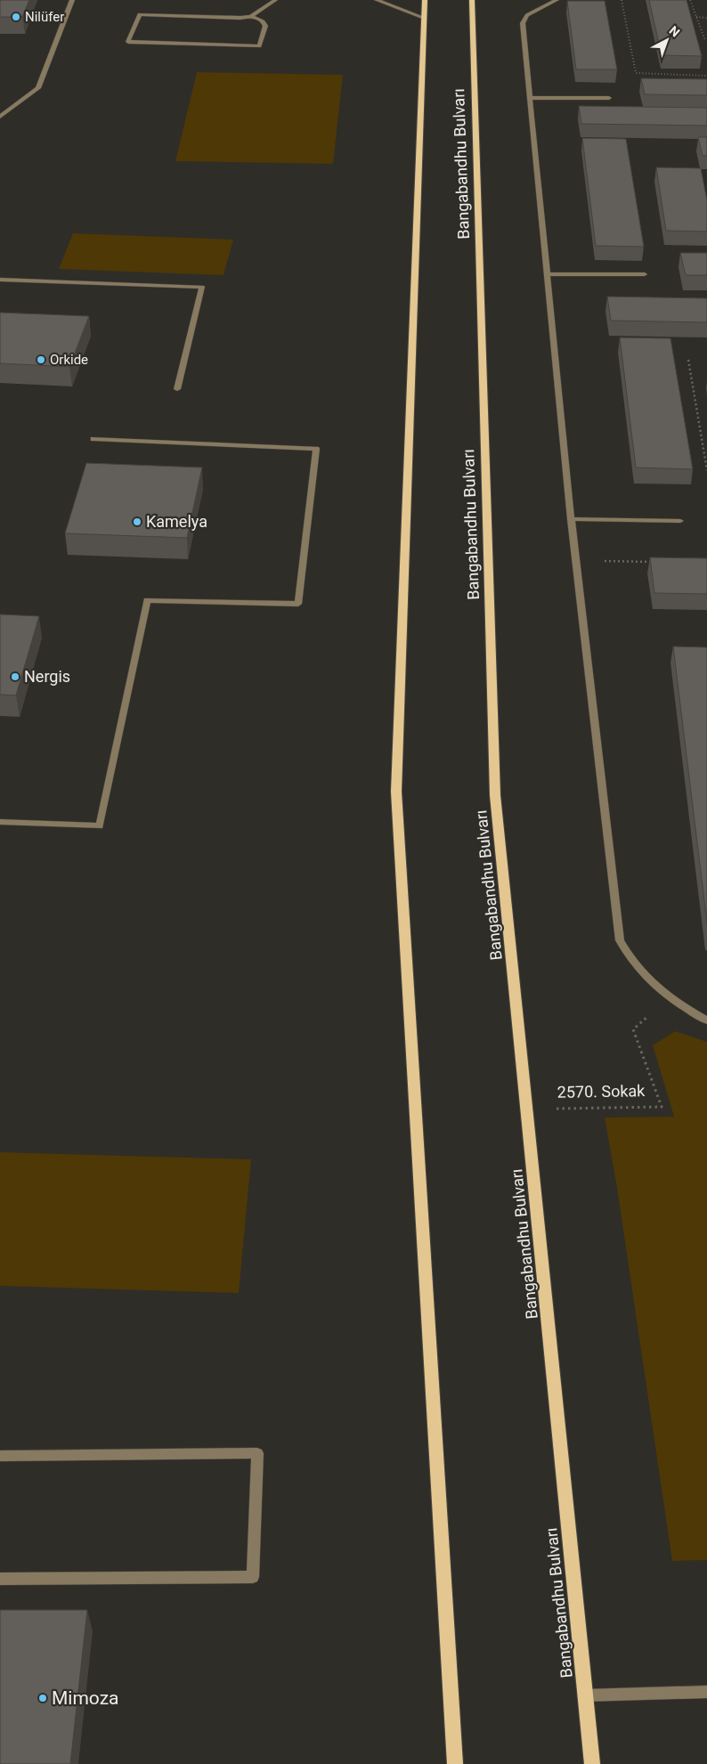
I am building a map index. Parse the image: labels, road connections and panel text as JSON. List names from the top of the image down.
{
  "streets": {
    "main road": ["Bangabandhu Bulvarı"],
    "path": ["2570. Sokak"]
  },
  "crossings": [
    ["Bangabandhu Bulvarı", "2570. Sokak"]
  ],
  "places": [
    "Nilüfer",
    "Orkide",
    "Kamelya",
    "Nergis",
    "Mimoza"
  ],
  "north": "top right"
}
